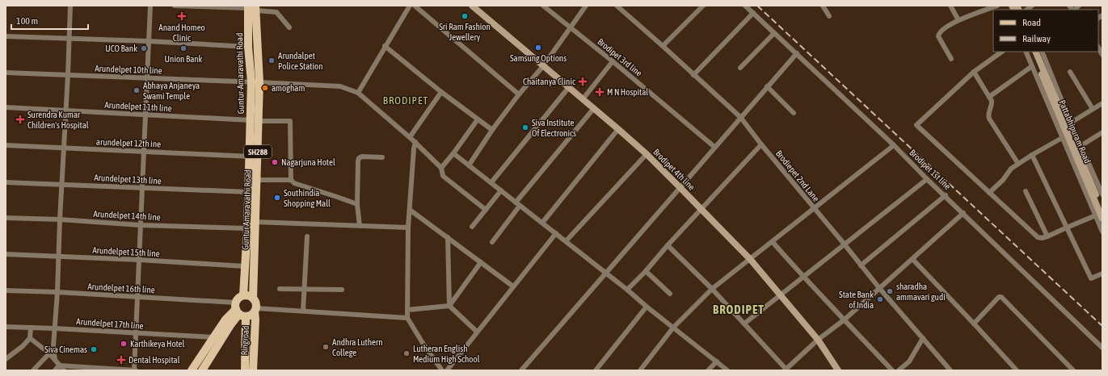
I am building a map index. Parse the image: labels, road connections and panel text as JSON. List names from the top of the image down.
{
  "streets": {
    "main road": [
      "Guntur-Amaravathi Road",
      "SH288",
      "Guntur Amaravathi Road",
      "Ringroad"
    ],
    "street": [
      "Brodipet 3rd line",
      "Arundelpet 10th line",
      "Arundelpet 11th line",
      "Pattabhipuram Road",
      "arundelpet 12th ine",
      "Brodipet 4th line",
      "Brodipet 1st line",
      "Brodiepet 2nd Lane",
      "Arundelpet 13th line",
      "Arundelpet 14th line",
      "Arundelpet 15th line",
      "Arundelpet 16th line",
      "Arundelpet 17th line"
    ]
  },
  "crossings": [
    ["Arundelpet 10th line", "Guntur-Amaravathi Road"],
    ["Arundelpet 10th line", "Guntur Amaravathi Road"],
    ["Guntur-Amaravathi Road", "Guntur Amaravathi Road"],
    ["Arundelpet 11th line", "Guntur Amaravathi Road"],
    ["arundelpet 12th ine", "SH288"],
    ["arundelpet 12th ine", "Guntur Amaravathi Road"],
    ["SH288", "Arundelpet 13th line"],
    ["SH288", "Guntur Amaravathi Road"],
    ["SH288", "Arundelpet 14th line"],
    ["SH288", "Arundelpet 15th line"],
    ["SH288", "Arundelpet 16th line"],
    ["SH288", "Ringroad"],
    ["Guntur Amaravathi Road", "Arundelpet 16th line"],
    ["Guntur Amaravathi Road", "Ringroad"],
    ["Arundelpet 16th line", "Ringroad"]
  ],
  "districts": ["BRODIPET", "BRODIPET"],
  "places": {
    "health": [
      "Anand Homeo Clinic",
      "Chaitanya Clinic",
      "M N Hospital",
      "Surendra Kumar Children's Hospital",
      "Dental Hospital"
    ],
    "other": [
      "Sri Ram Fashion Jewellery",
      "Samsung Options",
      "UCO Bank",
      "Union Bank",
      "Arundalpet Police Station",
      "amogham",
      "Abhaya Anjaneya Swami Temple",
      "Siva Institute Of Electronics",
      "Nagarjuna Hotel",
      "Southindia Shopping Mall",
      "sharadha ammavari gudi",
      "State Bank of India",
      "Karthikeya Hotel",
      "Andhra Luthern College",
      "Siva Cinemas",
      "Lutheran English Medium High School"
    ]
  },
  "legend": ["Road", "Railway"],
  "scale_bar": "100 m"
}
